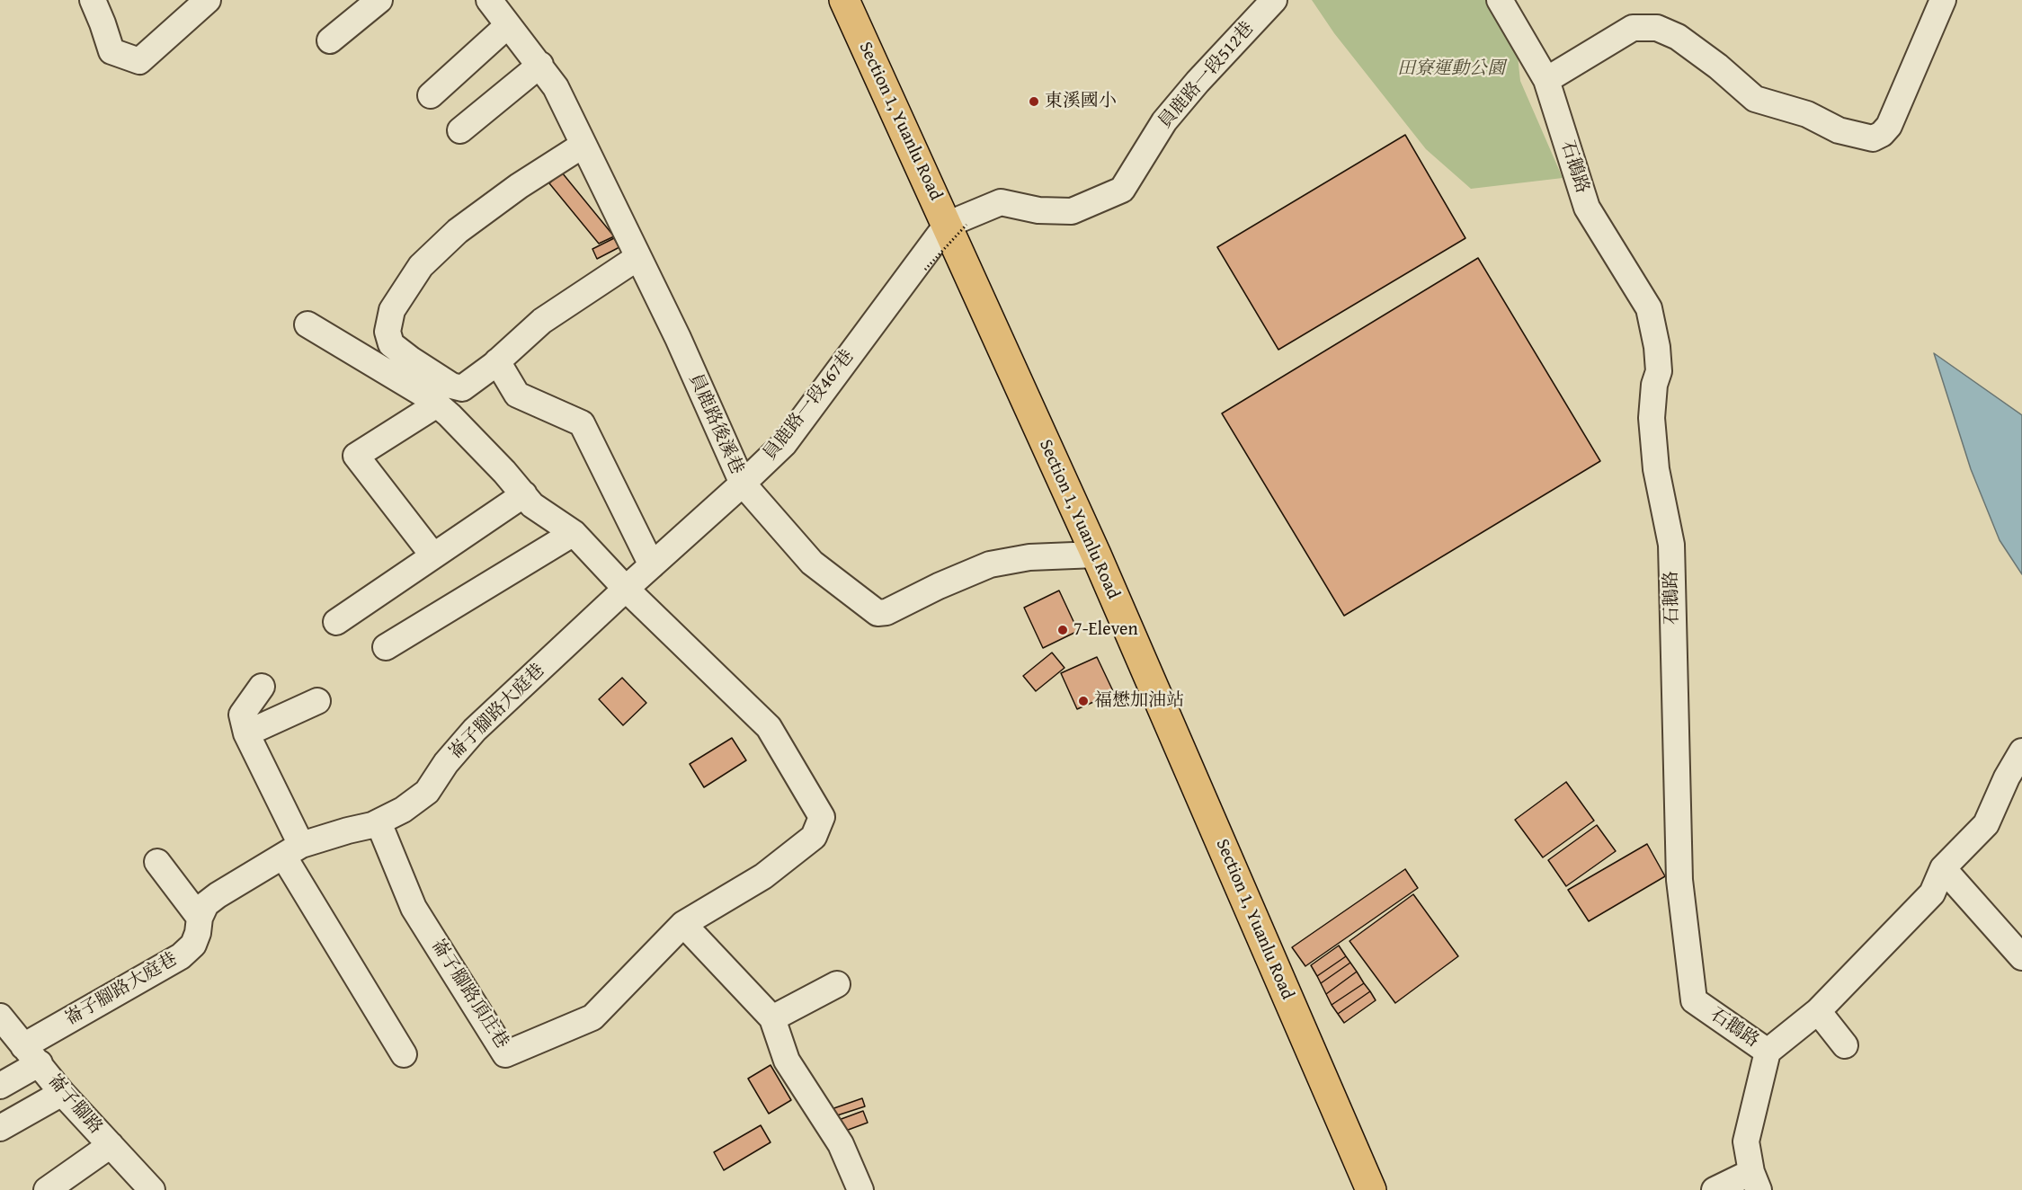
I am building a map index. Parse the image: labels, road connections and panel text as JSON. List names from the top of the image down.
{
  "streets": {
    "main road": ["Section 1, Yuanlu Road"],
    "street": [
      "員鹿路一段512巷",
      "石鵝路",
      "員鹿路一段467巷",
      "員鹿路後溪巷",
      "崙子腳路大庭巷",
      "崙子腳路頂庄巷",
      "崙子腳路"
    ]
  },
  "crossings": [
    ["員鹿路一段512巷", "Section 1, Yuanlu Road"],
    ["員鹿路一段512巷", "員鹿路一段467巷"],
    ["Section 1, Yuanlu Road", "員鹿路一段467巷"],
    ["Section 1, Yuanlu Road", "員鹿路後溪巷"],
    ["員鹿路一段467巷", "員鹿路後溪巷"],
    ["員鹿路一段467巷", "崙子腳路大庭巷"],
    ["崙子腳路大庭巷", "崙子腳路頂庄巷"],
    ["崙子腳路大庭巷", "崙子腳路"]
  ],
  "parks": ["田寮運動公園"],
  "places": ["東溪國小", "7-Eleven", "福懋加油站"]
}
